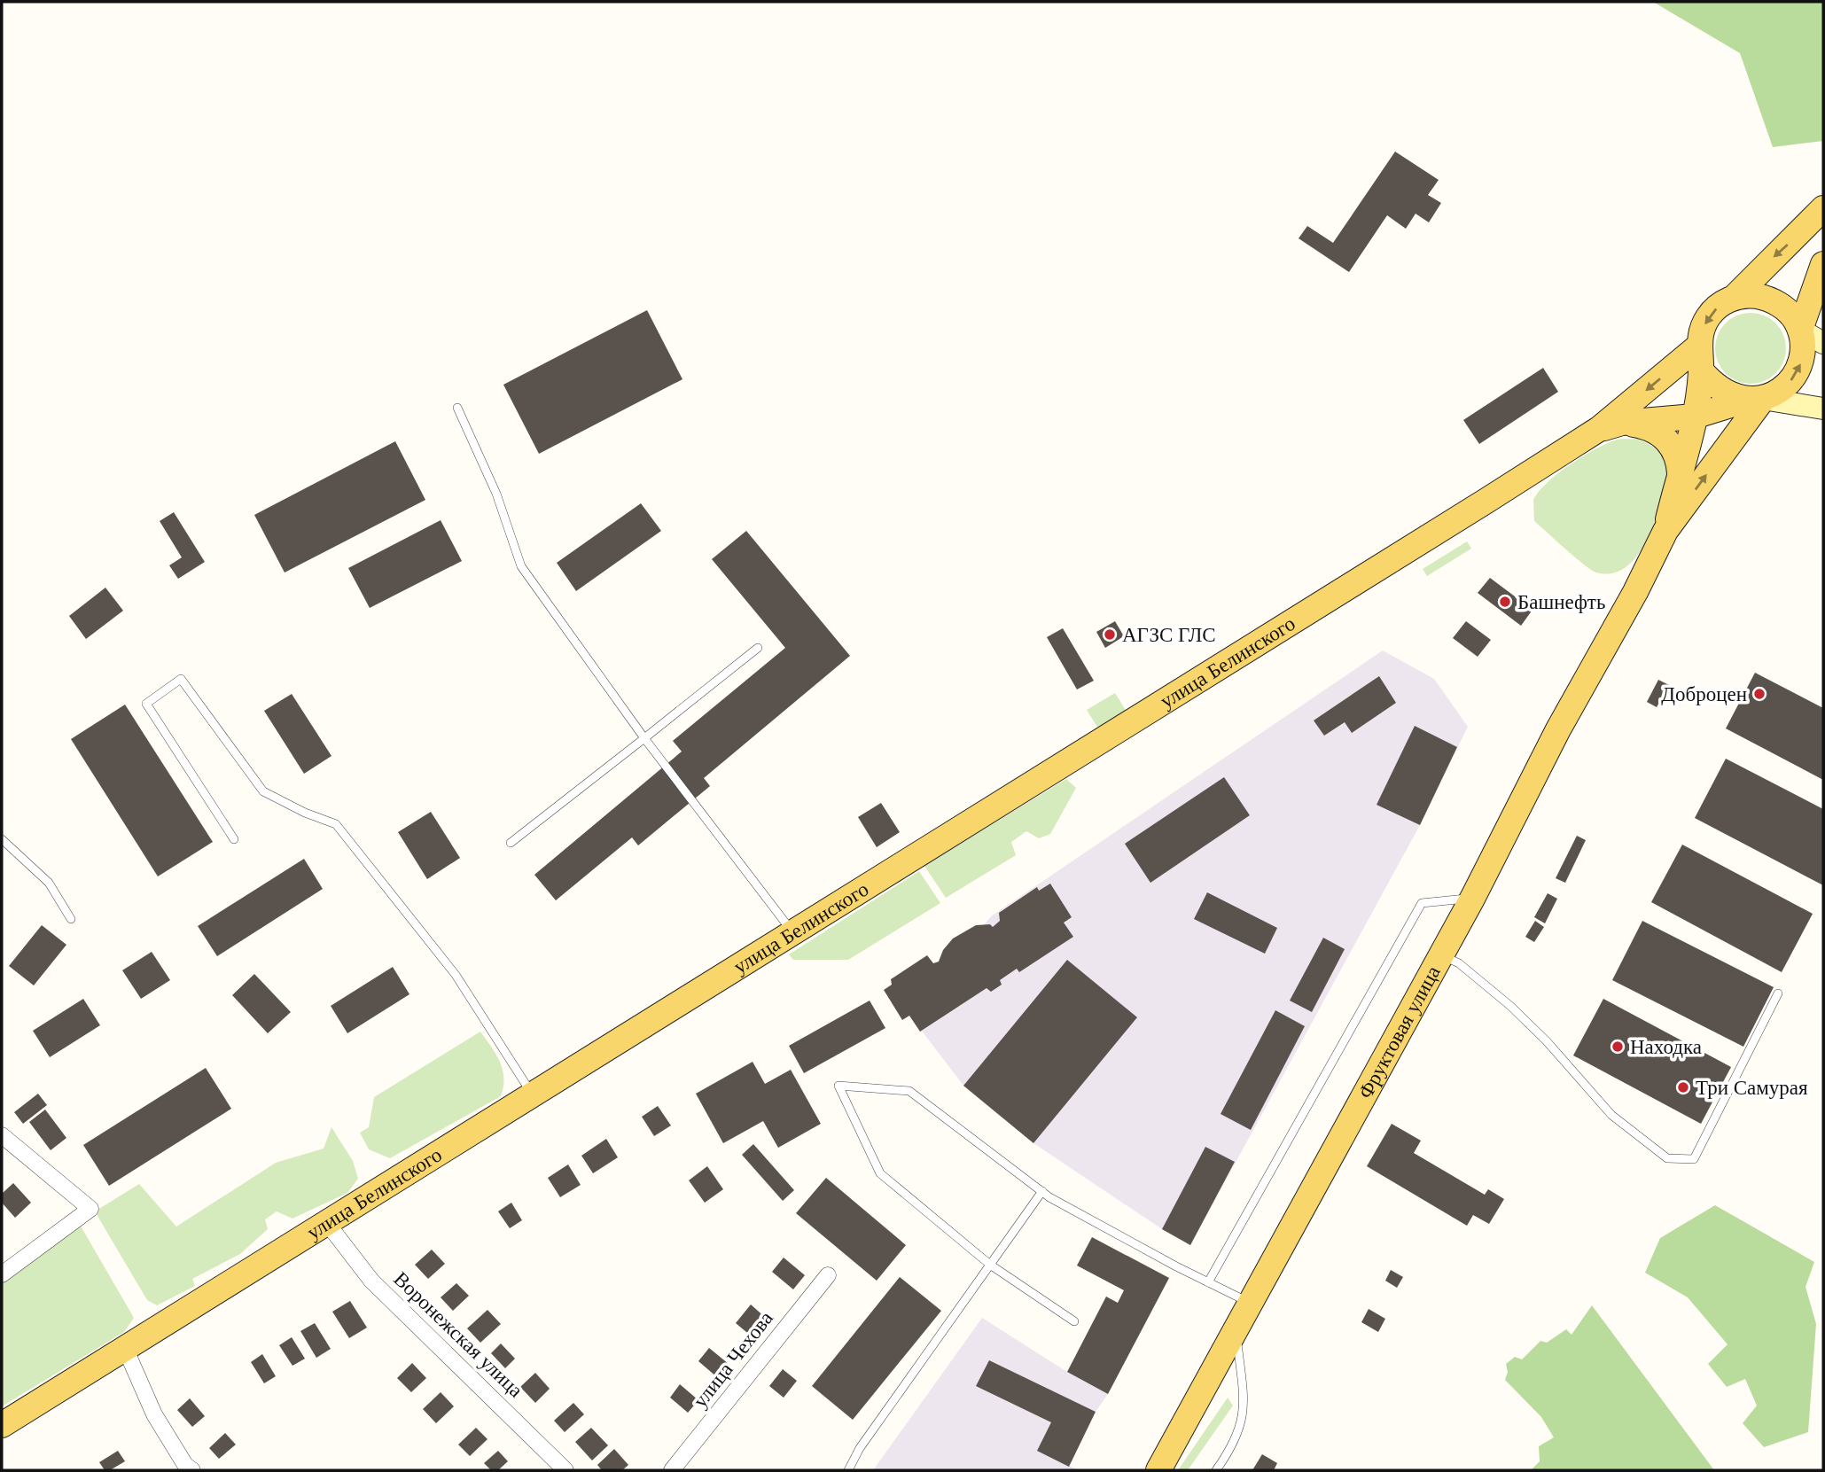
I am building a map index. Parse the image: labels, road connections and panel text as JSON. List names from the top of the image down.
{
  "streets": {
    "main road": ["улица Белинского", "Фруктовая улица"],
    "street": ["Воронежская улица", "улица Чехова"]
  },
  "crossings": [
    ["улица Белинского", "Воронежская улица"]
  ],
  "places": [
    "Башнефть",
    "АГЗС ГЛС",
    "Доброцен",
    "Находка",
    "Три Самурая"
  ]
}
